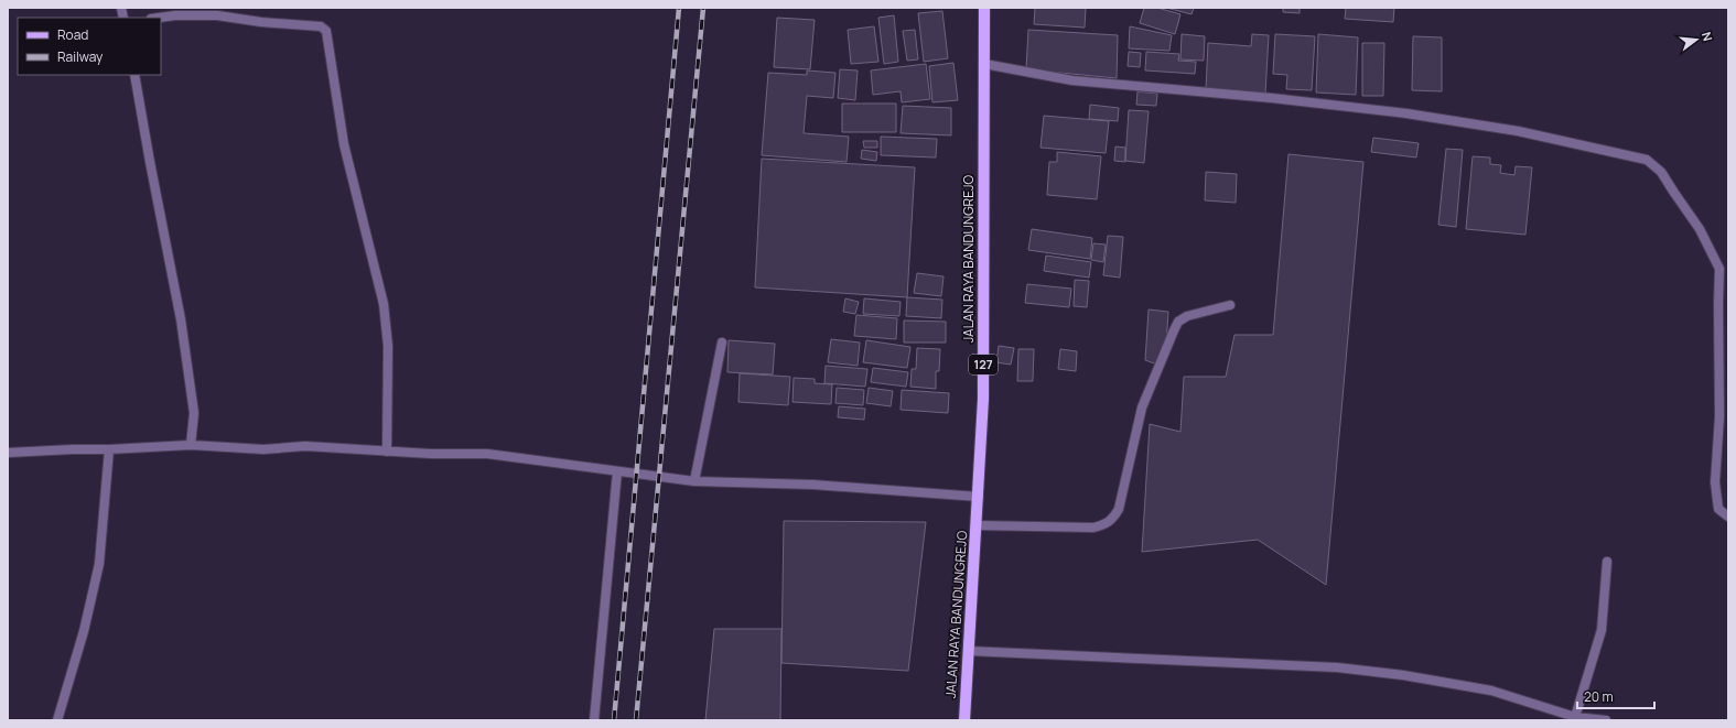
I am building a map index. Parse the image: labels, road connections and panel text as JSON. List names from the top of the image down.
{
  "streets": {
    "main road": ["JALAN RAYA BANDUNGREJO", "127"]
  },
  "legend": ["Road", "Railway"],
  "scale_bar": "20 m",
  "north": "right"
}
